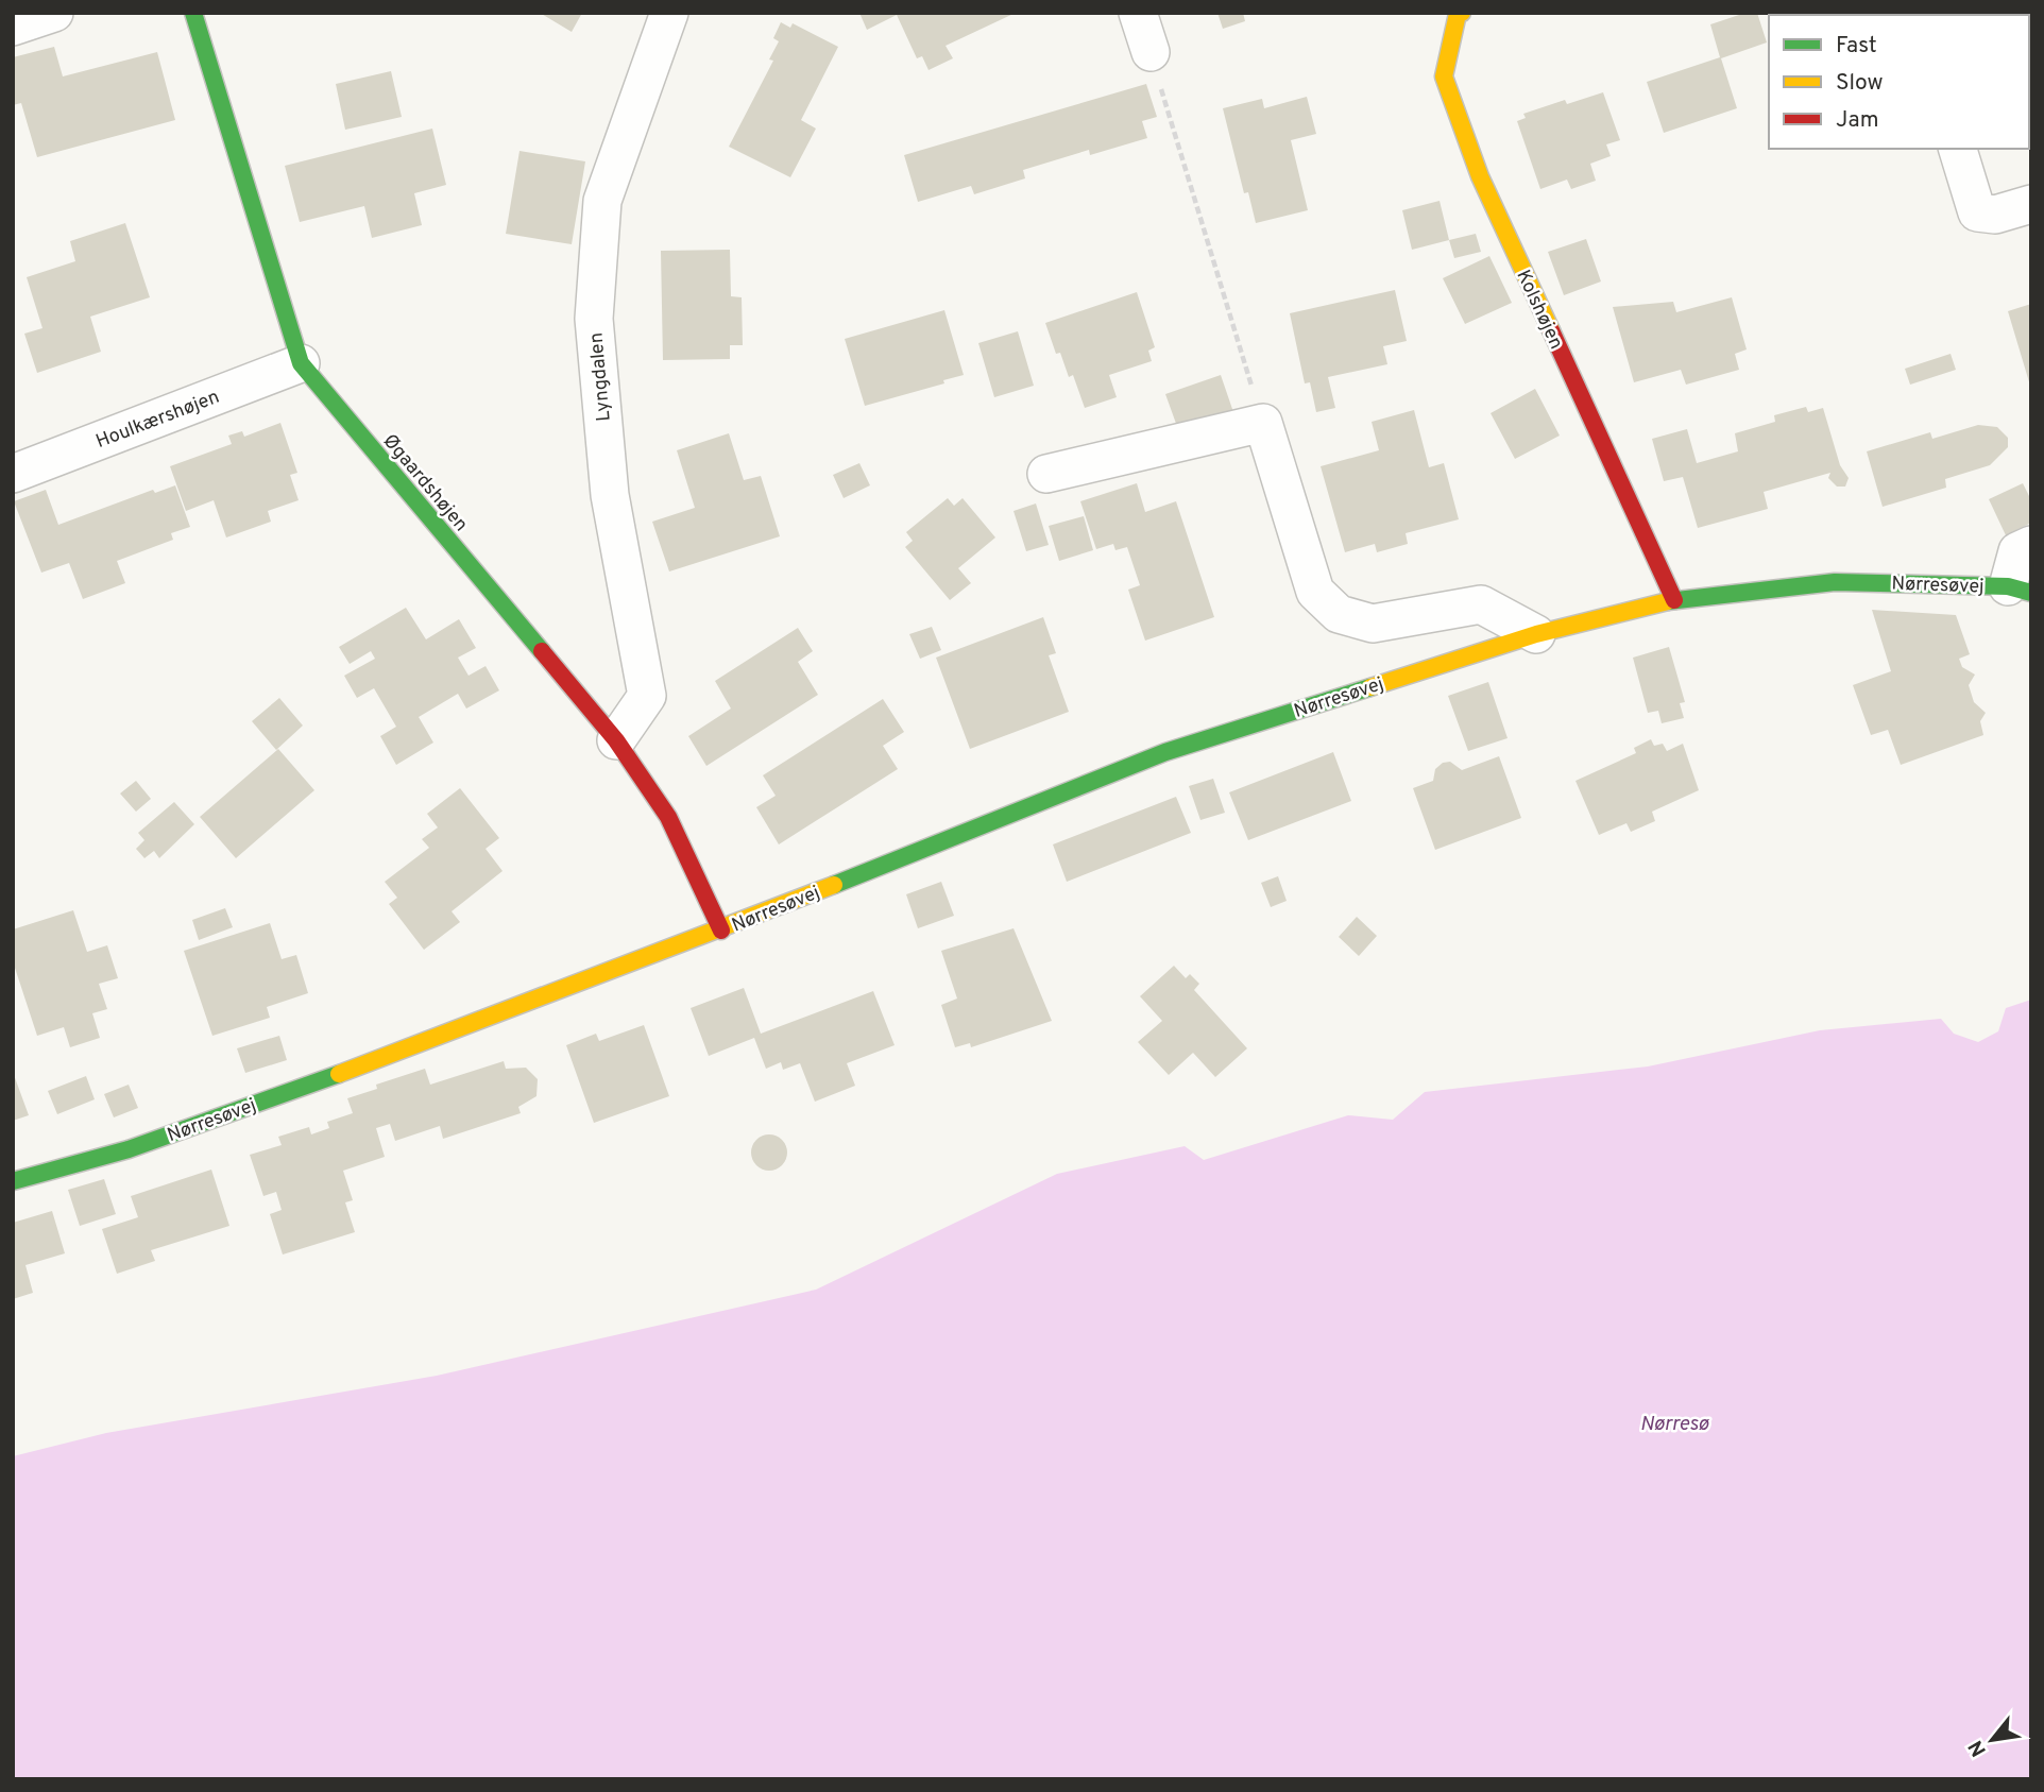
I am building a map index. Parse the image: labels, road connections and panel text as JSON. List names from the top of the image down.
{
  "streets": {
    "street": [
      "Kolshøjen",
      "Lyngdalen",
      "Houlkærshøjen",
      "Øgaardshøjen",
      "Nørresøvej"
    ]
  },
  "crossings": [
    ["Kolshøjen", "Nørresøvej"],
    ["Lyngdalen", "Øgaardshøjen"],
    ["Houlkærshøjen", "Øgaardshøjen"],
    ["Øgaardshøjen", "Nørresøvej"]
  ],
  "water": ["Nørresø"],
  "legend": ["Fast", "Slow", "Jam"],
  "north": "bottom left"
}
